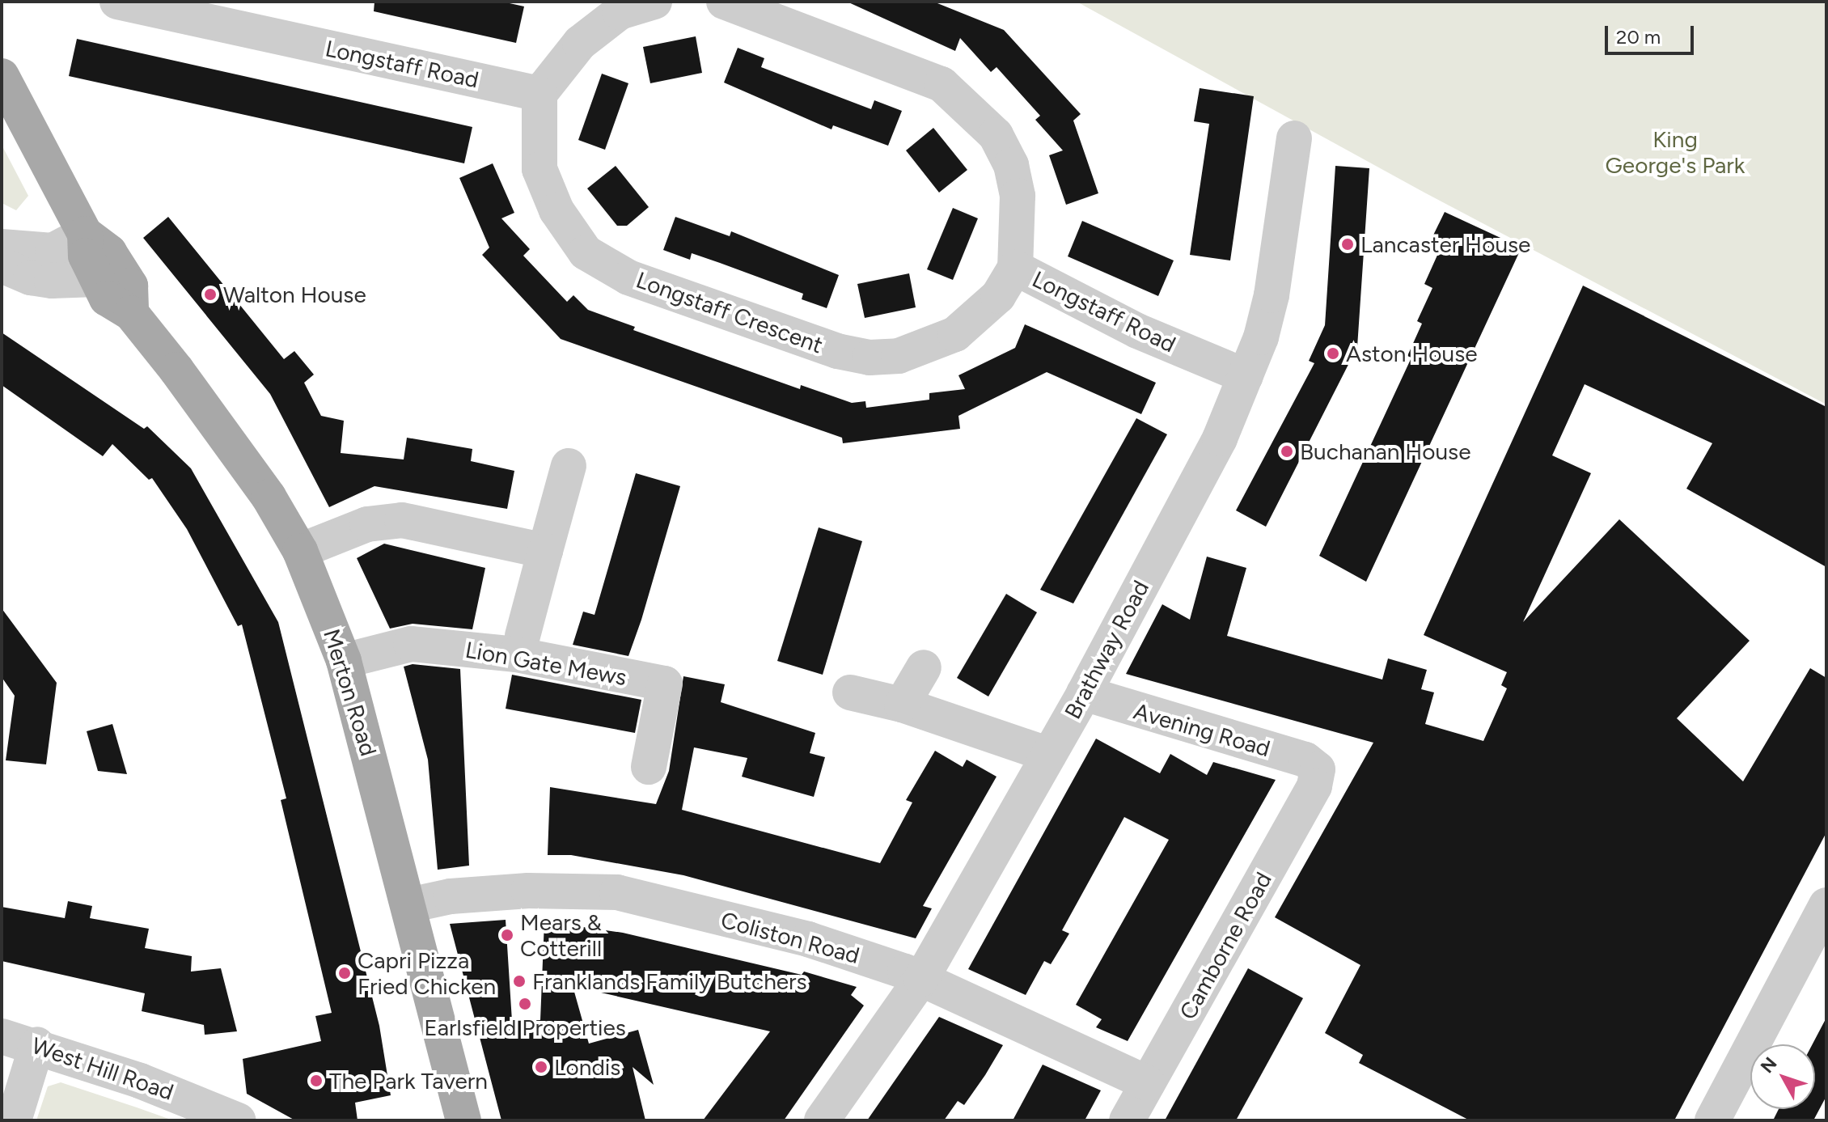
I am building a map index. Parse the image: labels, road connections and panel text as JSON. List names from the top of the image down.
{
  "streets": {
    "main road": ["Merton Road"],
    "street": [
      "Longstaff Road",
      "Longstaff Crescent",
      "Brathway Road",
      "Lion Gate Mews",
      "Avening Road",
      "Coliston Road",
      "Camborne Road",
      "West Hill Road"
    ]
  },
  "crossings": [
    ["Longstaff Road", "Longstaff Crescent"],
    ["Longstaff Road", "Brathway Road"],
    ["Brathway Road", "Avening Road"],
    ["Brathway Road", "Coliston Road"],
    ["Lion Gate Mews", "Merton Road"],
    ["Merton Road", "Coliston Road"],
    ["Avening Road", "Camborne Road"],
    ["Coliston Road", "Camborne Road"]
  ],
  "parks": ["King George's Park"],
  "places": [
    "Lancaster House",
    "Walton House",
    "Aston House",
    "Buchanan House",
    "Mears & Cotterill",
    "Capri Pizza Fried Chicken",
    "Franklands Family Butchers",
    "Earlsfield Properties",
    "Londis",
    "The Park Tavern"
  ],
  "scale_bar": "20 m",
  "north": "top left"
}
